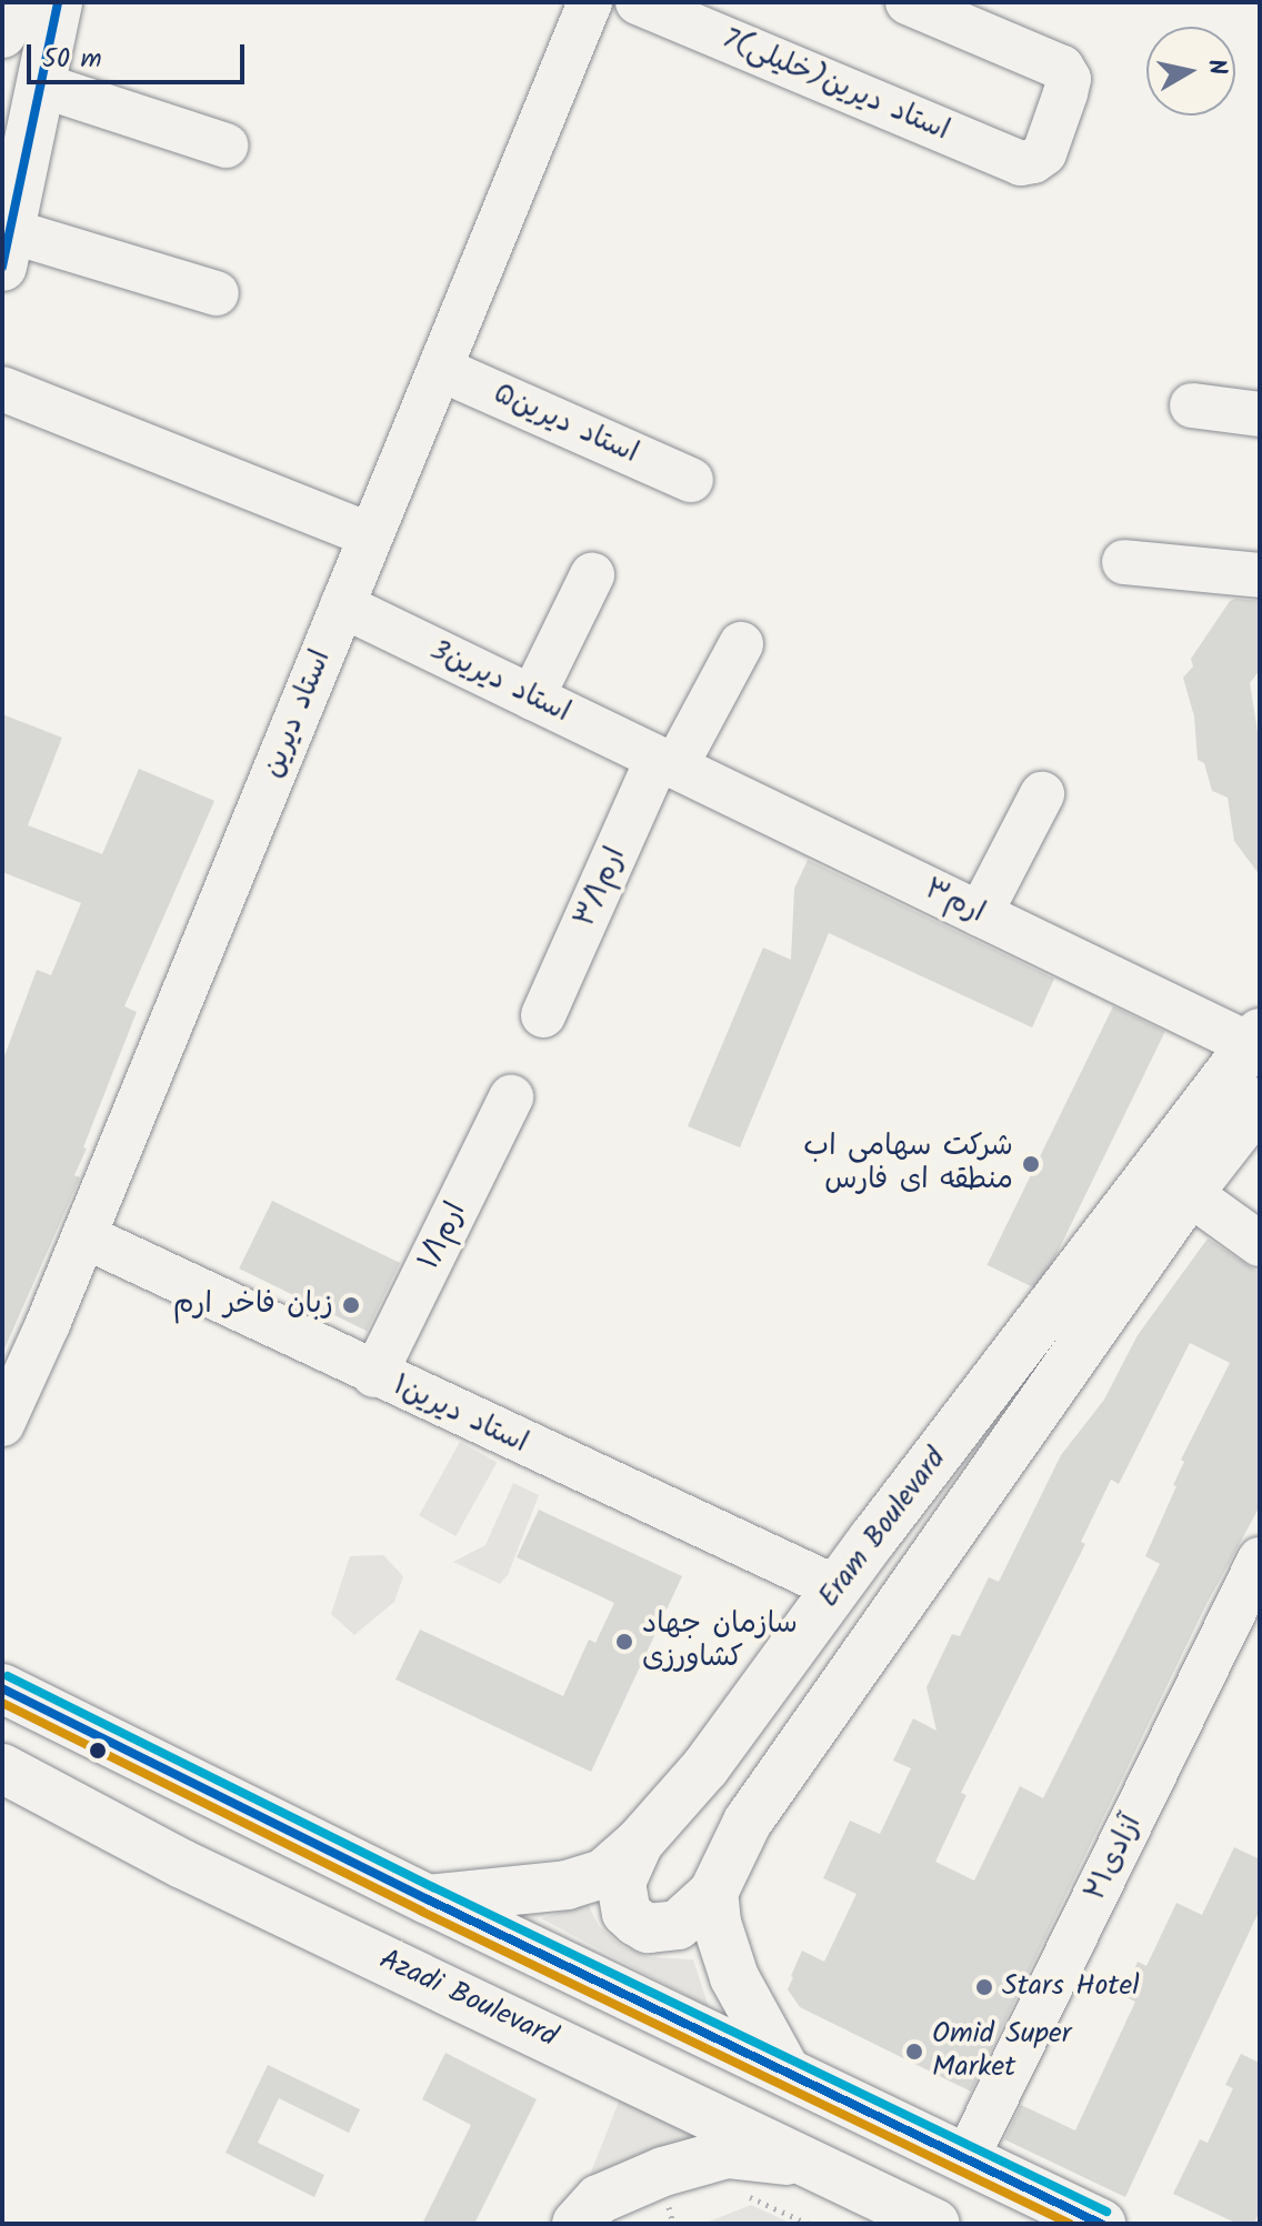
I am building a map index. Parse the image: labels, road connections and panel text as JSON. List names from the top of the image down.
{
  "streets": {
    "main road": ["Eram Boulevard", "Azadi Boulevard"],
    "street": [
      "7استاد دیرین(خلیلی)",
      "استاد دیرین۵",
      "3استاد دیرین",
      "استاد دیرین",
      "۳/۱ارم",
      "ارم۳",
      "۱/۱ارم",
      "استاد دیرین۱",
      "آزادی۲۱"
    ]
  },
  "crossings": [
    ["استاد دیرین۵", "استاد دیرین"],
    ["3استاد دیرین", "استاد دیرین"],
    ["3استاد دیرین", "۳/۱ارم"],
    ["3استاد دیرین", "ارم۳"],
    ["استاد دیرین", "استاد دیرین۱"],
    ["۳/۱ارم", "ارم۳"],
    ["ارم۳", "Eram Boulevard"],
    ["۱/۱ارم", "استاد دیرین۱"],
    ["استاد دیرین۱", "Eram Boulevard"]
  ],
  "places": [
    "شرکت سهامی اب منطقه ای فارس",
    "زبان فاخر ارم",
    "سازمان جهاد کشاورزی",
    "Stars Hotel",
    "Omid Super Market"
  ],
  "scale_bar": "50 m",
  "north": "right"
}
